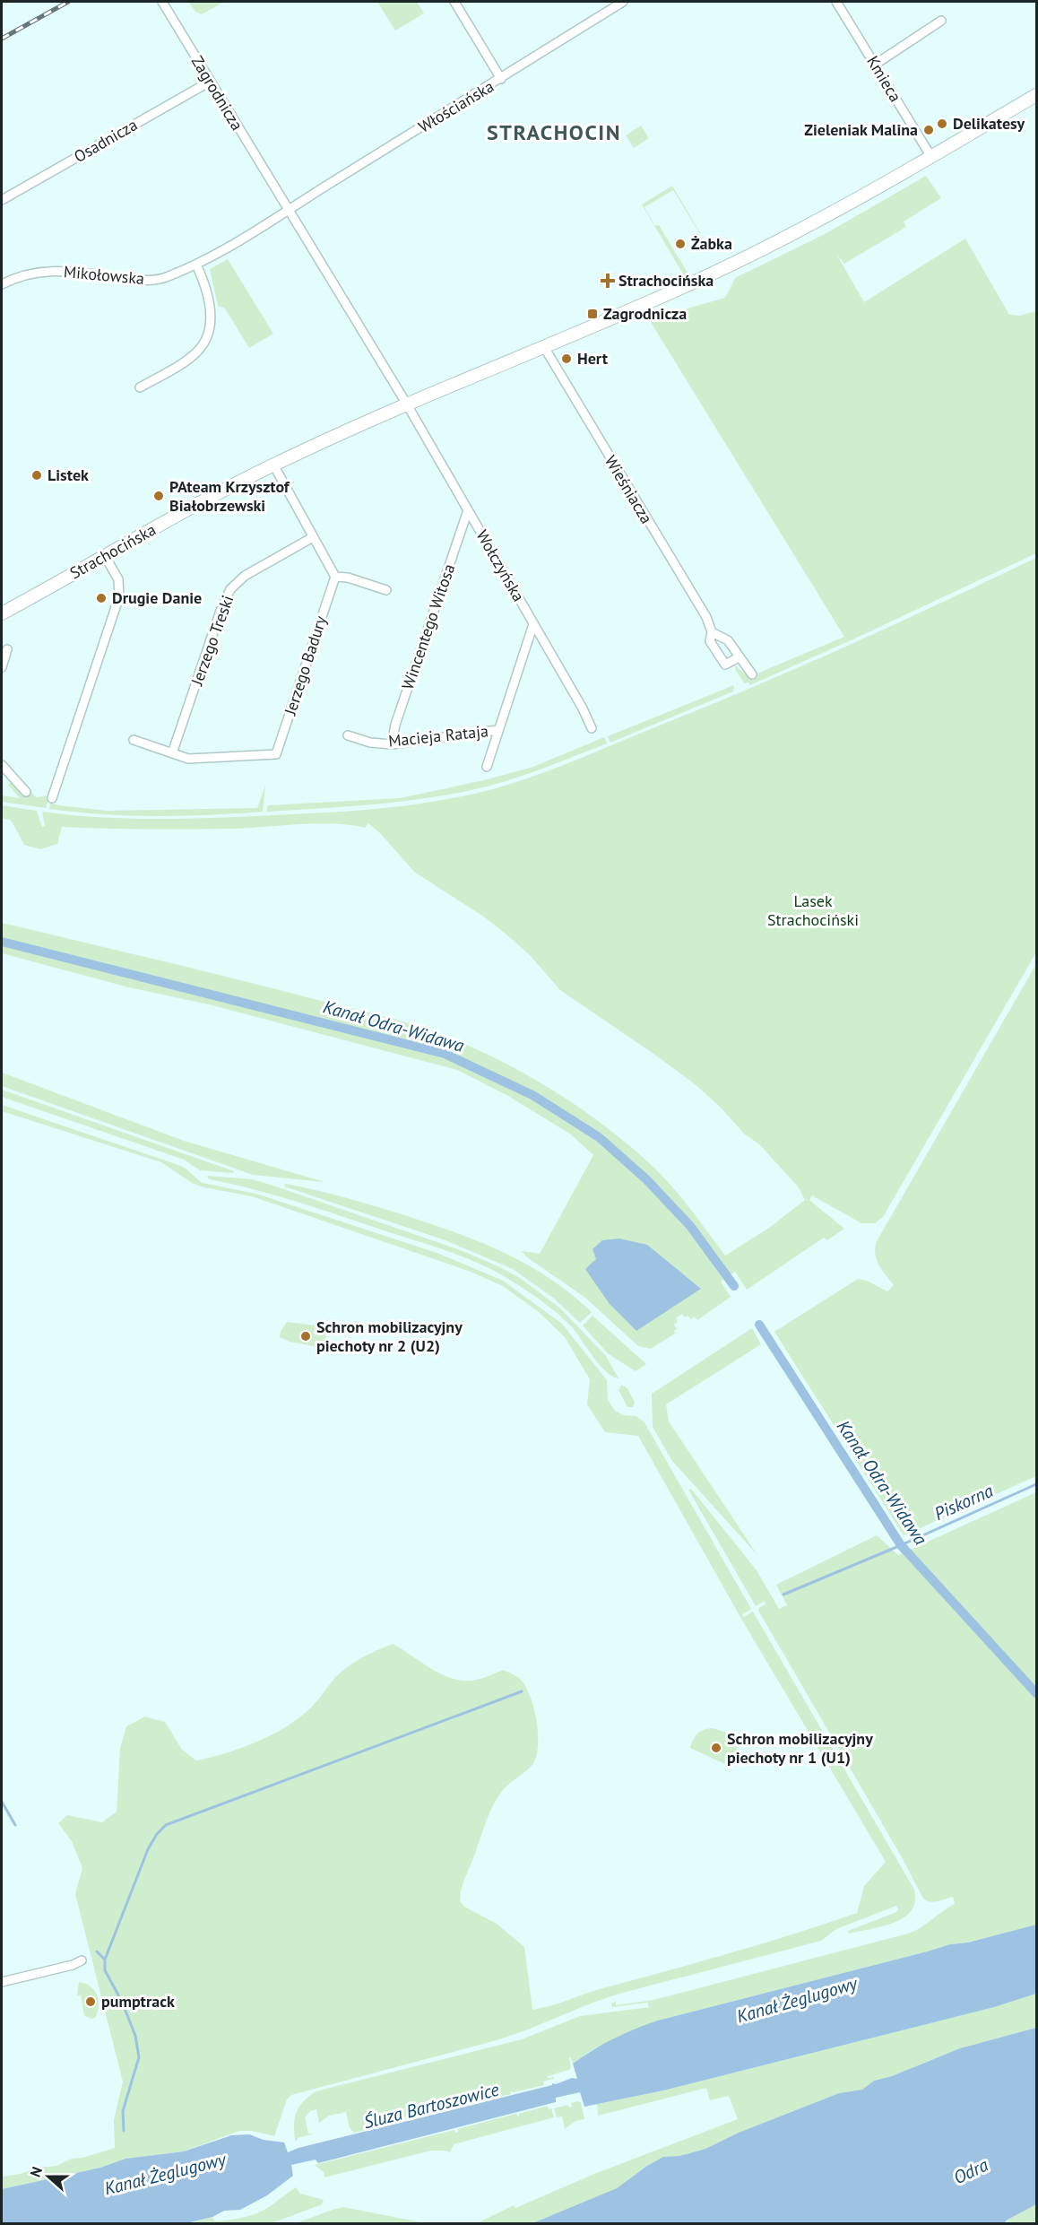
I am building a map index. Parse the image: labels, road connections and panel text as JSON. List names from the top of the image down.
{
  "streets": {
    "main road": ["Strachocińska"],
    "street": [
      "Kmieca",
      "Zagrodnicza",
      "Włościańska",
      "Osadnicza",
      "Mikołowska",
      "Wieśniacza",
      "Wołczyńska",
      "Wincentego Witosa",
      "Jerzego Treski",
      "Jerzego Badury",
      "Macieja Rataja"
    ]
  },
  "crossings": [
    ["Kmieca", "Strachocińska"],
    ["Zagrodnicza", "Włościańska"],
    ["Zagrodnicza", "Osadnicza"],
    ["Zagrodnicza", "Mikołowska"],
    ["Zagrodnicza", "Strachocińska"],
    ["Zagrodnicza", "Wołczyńska"],
    ["Włościańska", "Mikołowska"],
    ["Wieśniacza", "Strachocińska"],
    ["Strachocińska", "Wołczyńska"],
    ["Wołczyńska", "Wincentego Witosa"],
    ["Wincentego Witosa", "Macieja Rataja"],
    ["Jerzego Treski", "Jerzego Badury"]
  ],
  "districts": ["STRACHOCIN"],
  "water": [
    "Kanał Odra-Widawa",
    "Piskorna",
    "Kanał Żeglugowy",
    "Śluza Bartoszowice",
    "Odra"
  ],
  "parks": ["Lasek Strachociński"],
  "places": {
    "other": [
      "Delikatesy",
      "Zieleniak Malina",
      "Żabka",
      "Hert",
      "Listek",
      "PAteam Krzysztof Białobrzewski",
      "Drugie Danie",
      "Schron mobilizacyjny piechoty nr 2 (U2)",
      "Schron mobilizacyjny piechoty nr 1 (U1)",
      "pumptrack"
    ],
    "health": ["Strachocińska"],
    "transit": ["Zagrodnicza"]
  },
  "north": "left"
}
